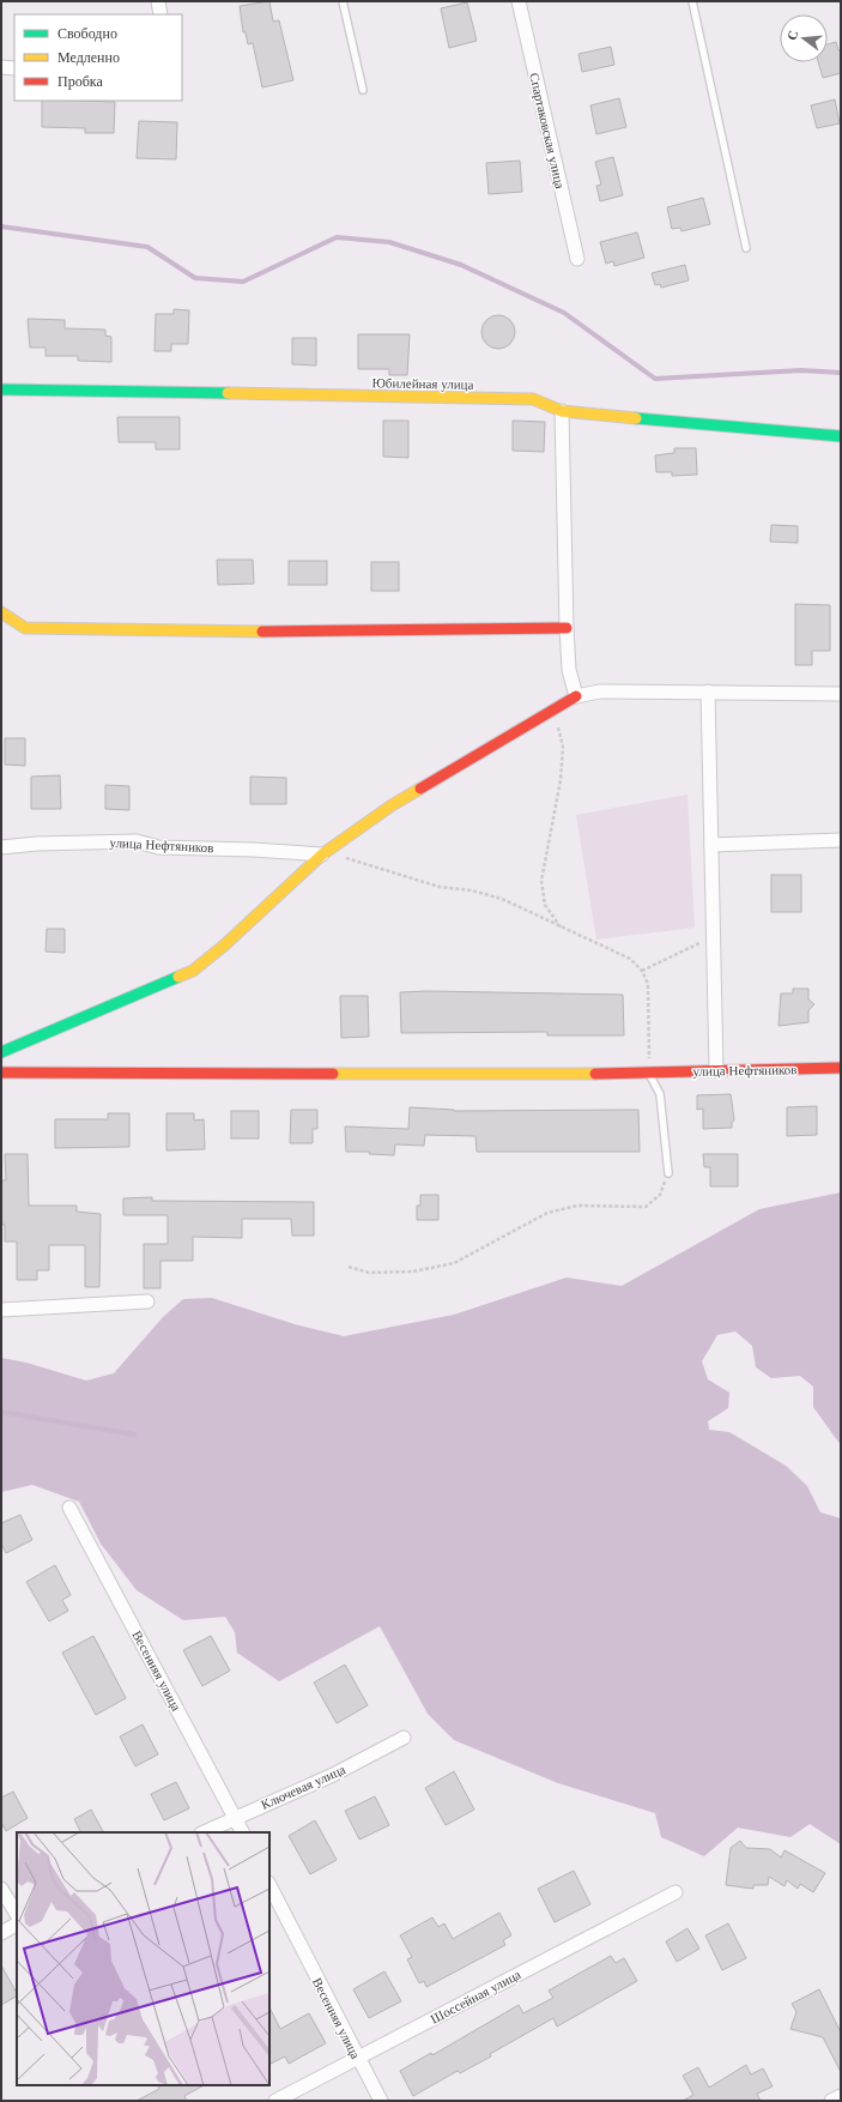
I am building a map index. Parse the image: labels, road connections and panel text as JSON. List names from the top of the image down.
{
  "streets": {
    "street": [
      "Спартаковская улица",
      "Юбилейная улица",
      "улица Нефтяников",
      "Весенняя улица",
      "Ключевая улица",
      "Шоссейная улица"
    ]
  },
  "crossings": [
    ["Весенняя улица", "Ключевая улица"],
    ["Весенняя улица", "Шоссейная улица"]
  ],
  "legend": ["Свободно", "Медленно", "Пробка"],
  "north": "left"
}
